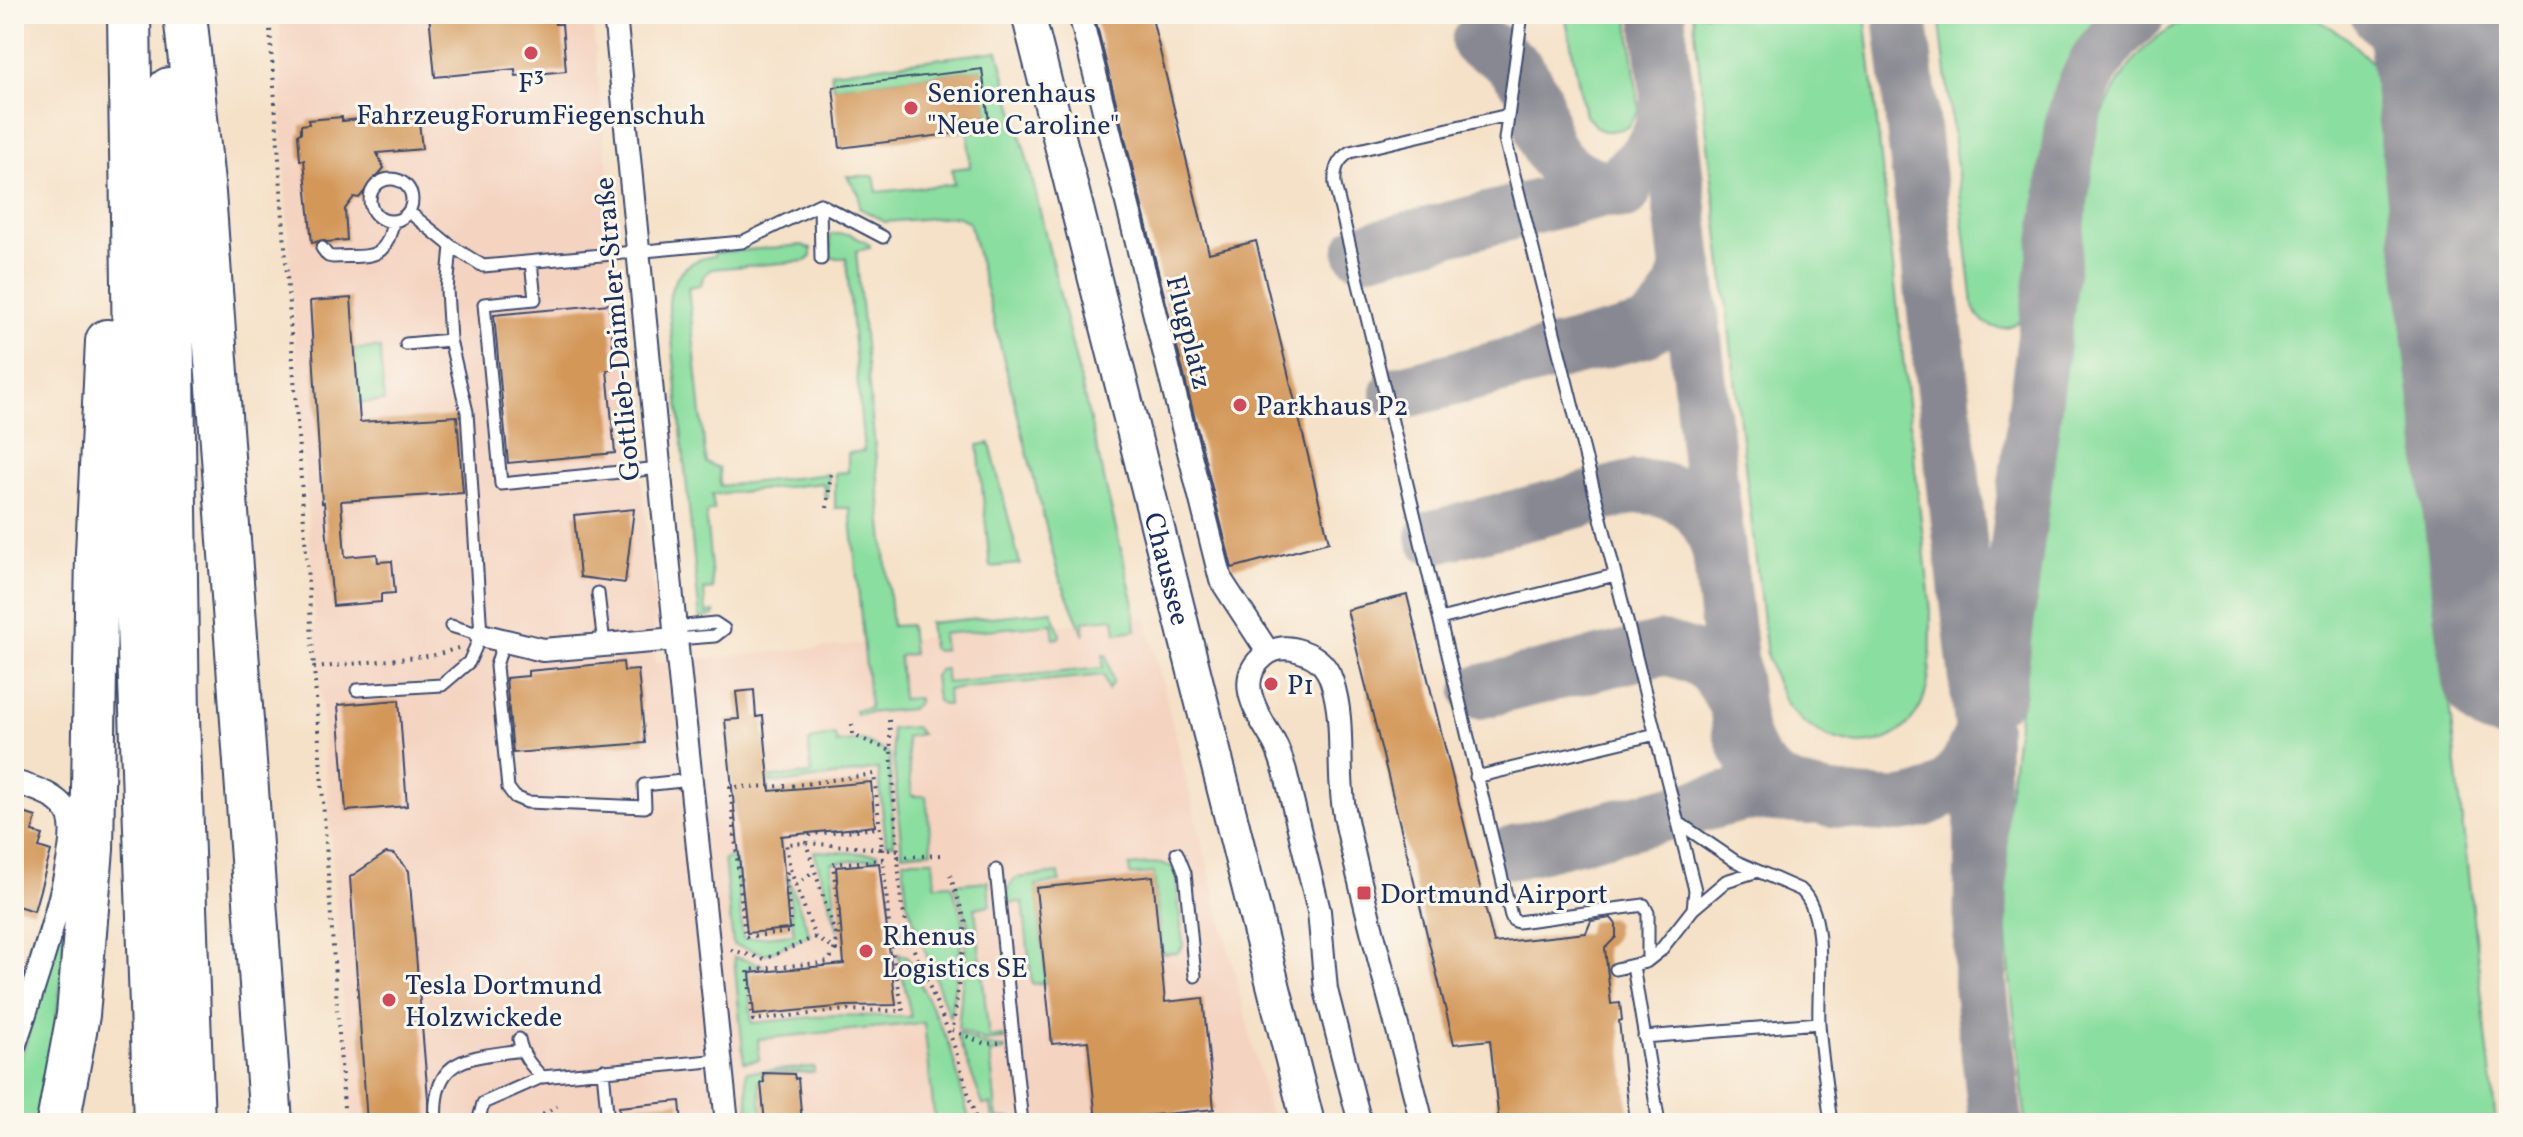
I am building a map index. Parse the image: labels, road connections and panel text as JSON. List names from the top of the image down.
{
  "streets": {
    "main road": ["Chaussee"],
    "street": ["Gottlieb-Daimler-Straße", "Flugplatz"]
  },
  "places": {
    "other": [
      "F³ FahrzeugForumFiegenschuh",
      "Seniorenhaus \"Neue Caroline\"",
      "Parkhaus P2",
      "P1",
      "Rhenus Logistics SE",
      "Tesla Dortmund Holzwickede"
    ],
    "transit": ["Dortmund Airport"]
  }
}
